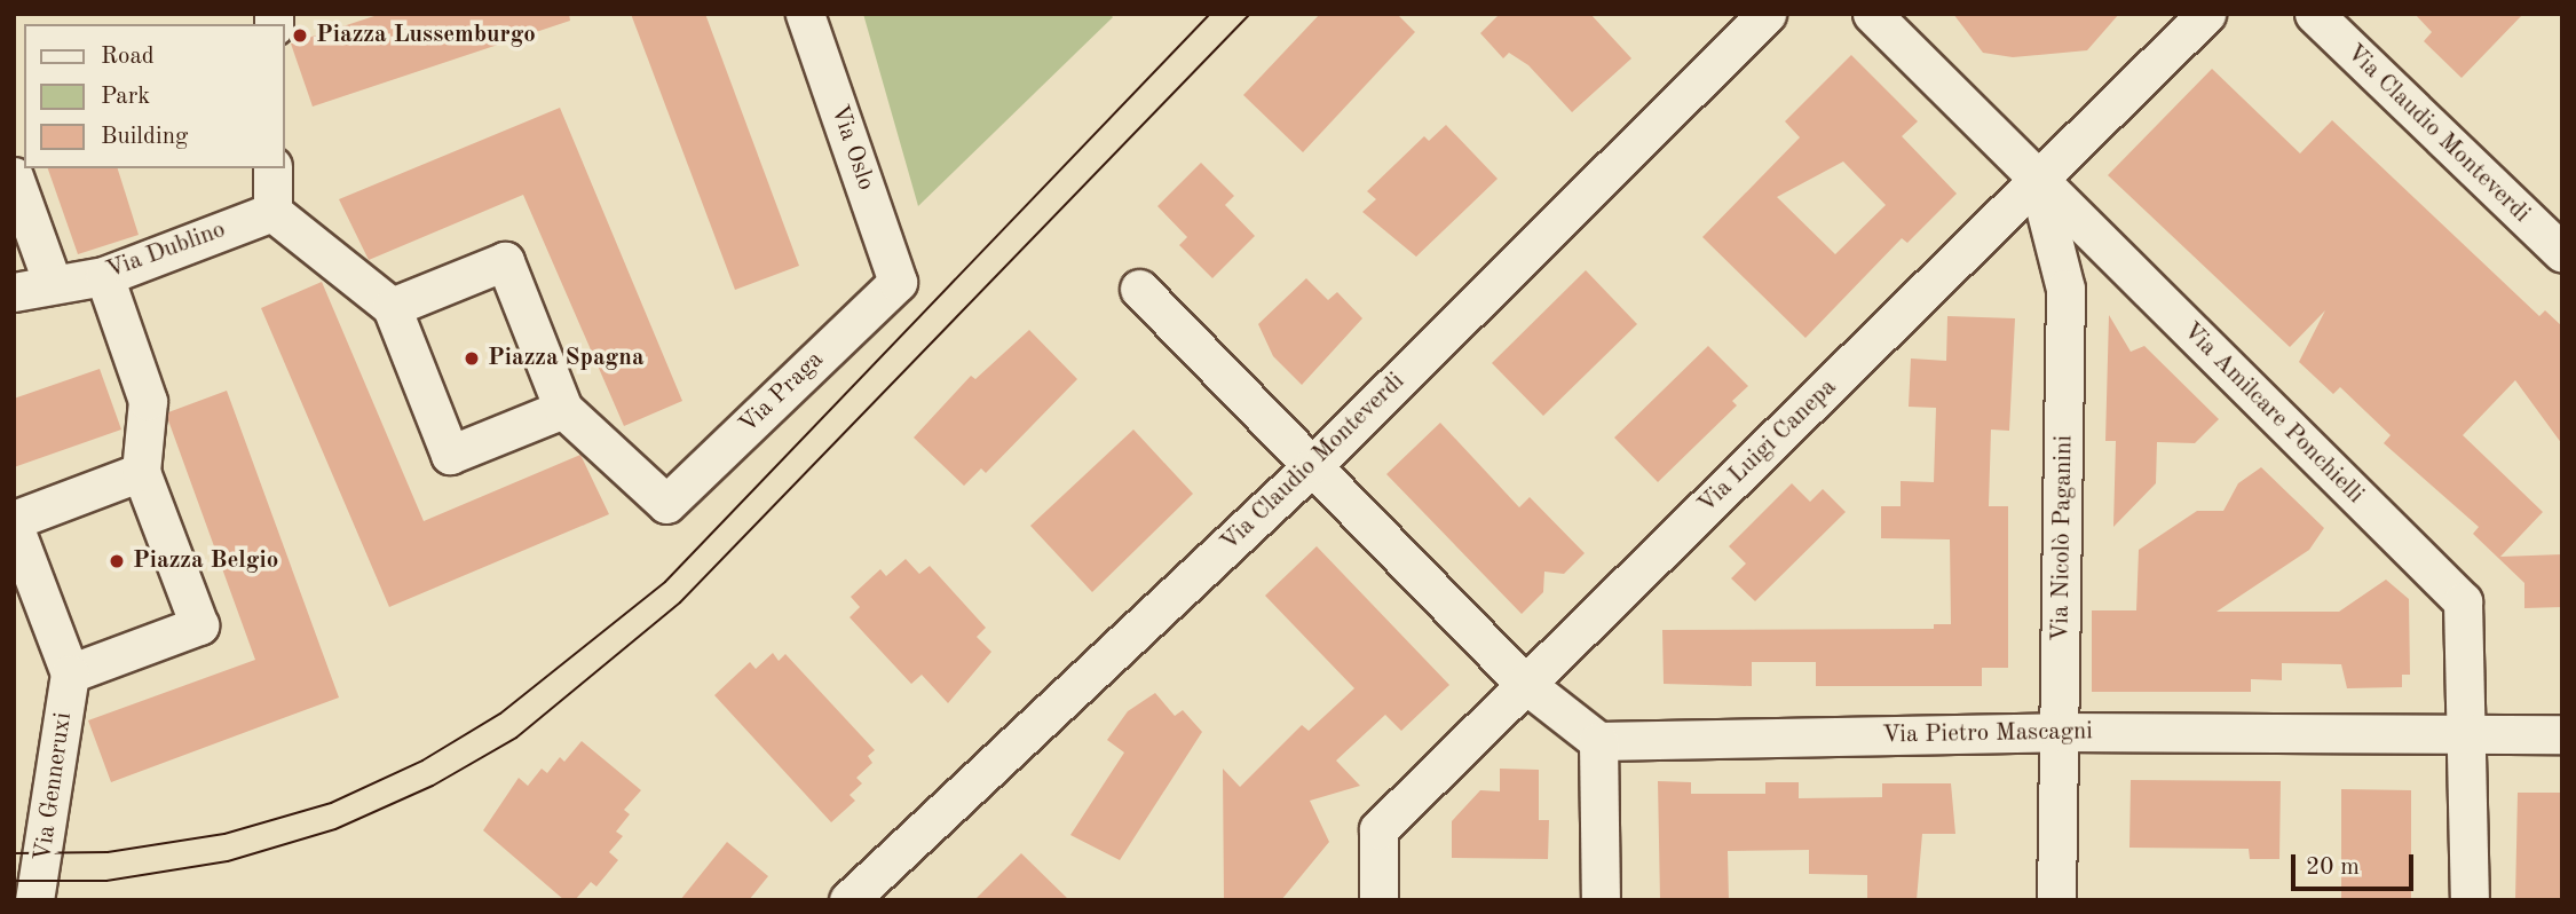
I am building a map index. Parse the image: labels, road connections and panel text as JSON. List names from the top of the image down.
{
  "streets": {
    "street": [
      "Via Claudio Monteverdi",
      "Via Oslo",
      "Via Dublino",
      "Via Praga",
      "Via Amilcare Ponchielli",
      "Via Luigi Canepa",
      "Via Nicolò Paganini",
      "Via Pietro Mascagni",
      "Via Genneruxi"
    ]
  },
  "crossings": [
    ["Via Oslo", "Via Praga"],
    ["Via Amilcare Ponchielli", "Via Luigi Canepa"],
    ["Via Amilcare Ponchielli", "Via Nicolò Paganini"],
    ["Via Amilcare Ponchielli", "Via Pietro Mascagni"],
    ["Via Luigi Canepa", "Via Nicolò Paganini"],
    ["Via Nicolò Paganini", "Via Pietro Mascagni"]
  ],
  "places": ["Piazza Lussemburgo", "Piazza Spagna", "Piazza Belgio"],
  "legend": ["Road", "Park", "Building"],
  "scale_bar": "20 m"
}
